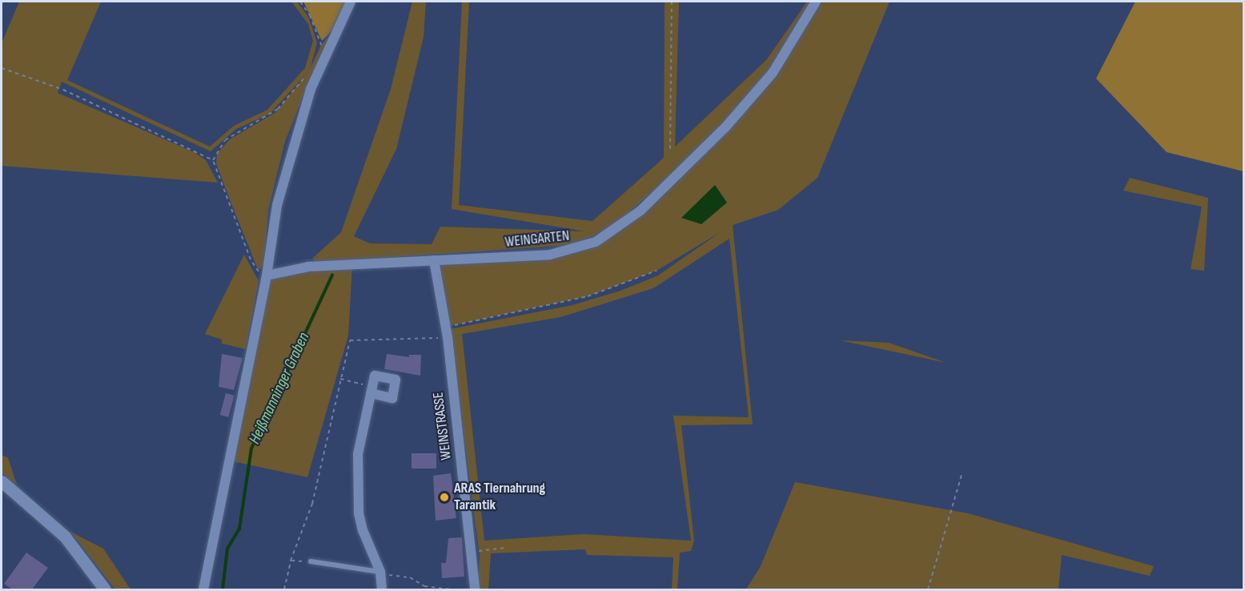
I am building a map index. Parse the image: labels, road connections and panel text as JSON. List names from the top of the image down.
{
  "streets": {
    "street": ["WEINGARTEN", "WEINSTRASSE"]
  },
  "crossings": [
    ["WEINGARTEN", "WEINSTRASSE"]
  ],
  "water": ["Heißmanninger Graben"],
  "places": ["ARAS Tiernahrung Tarantik"]
}
